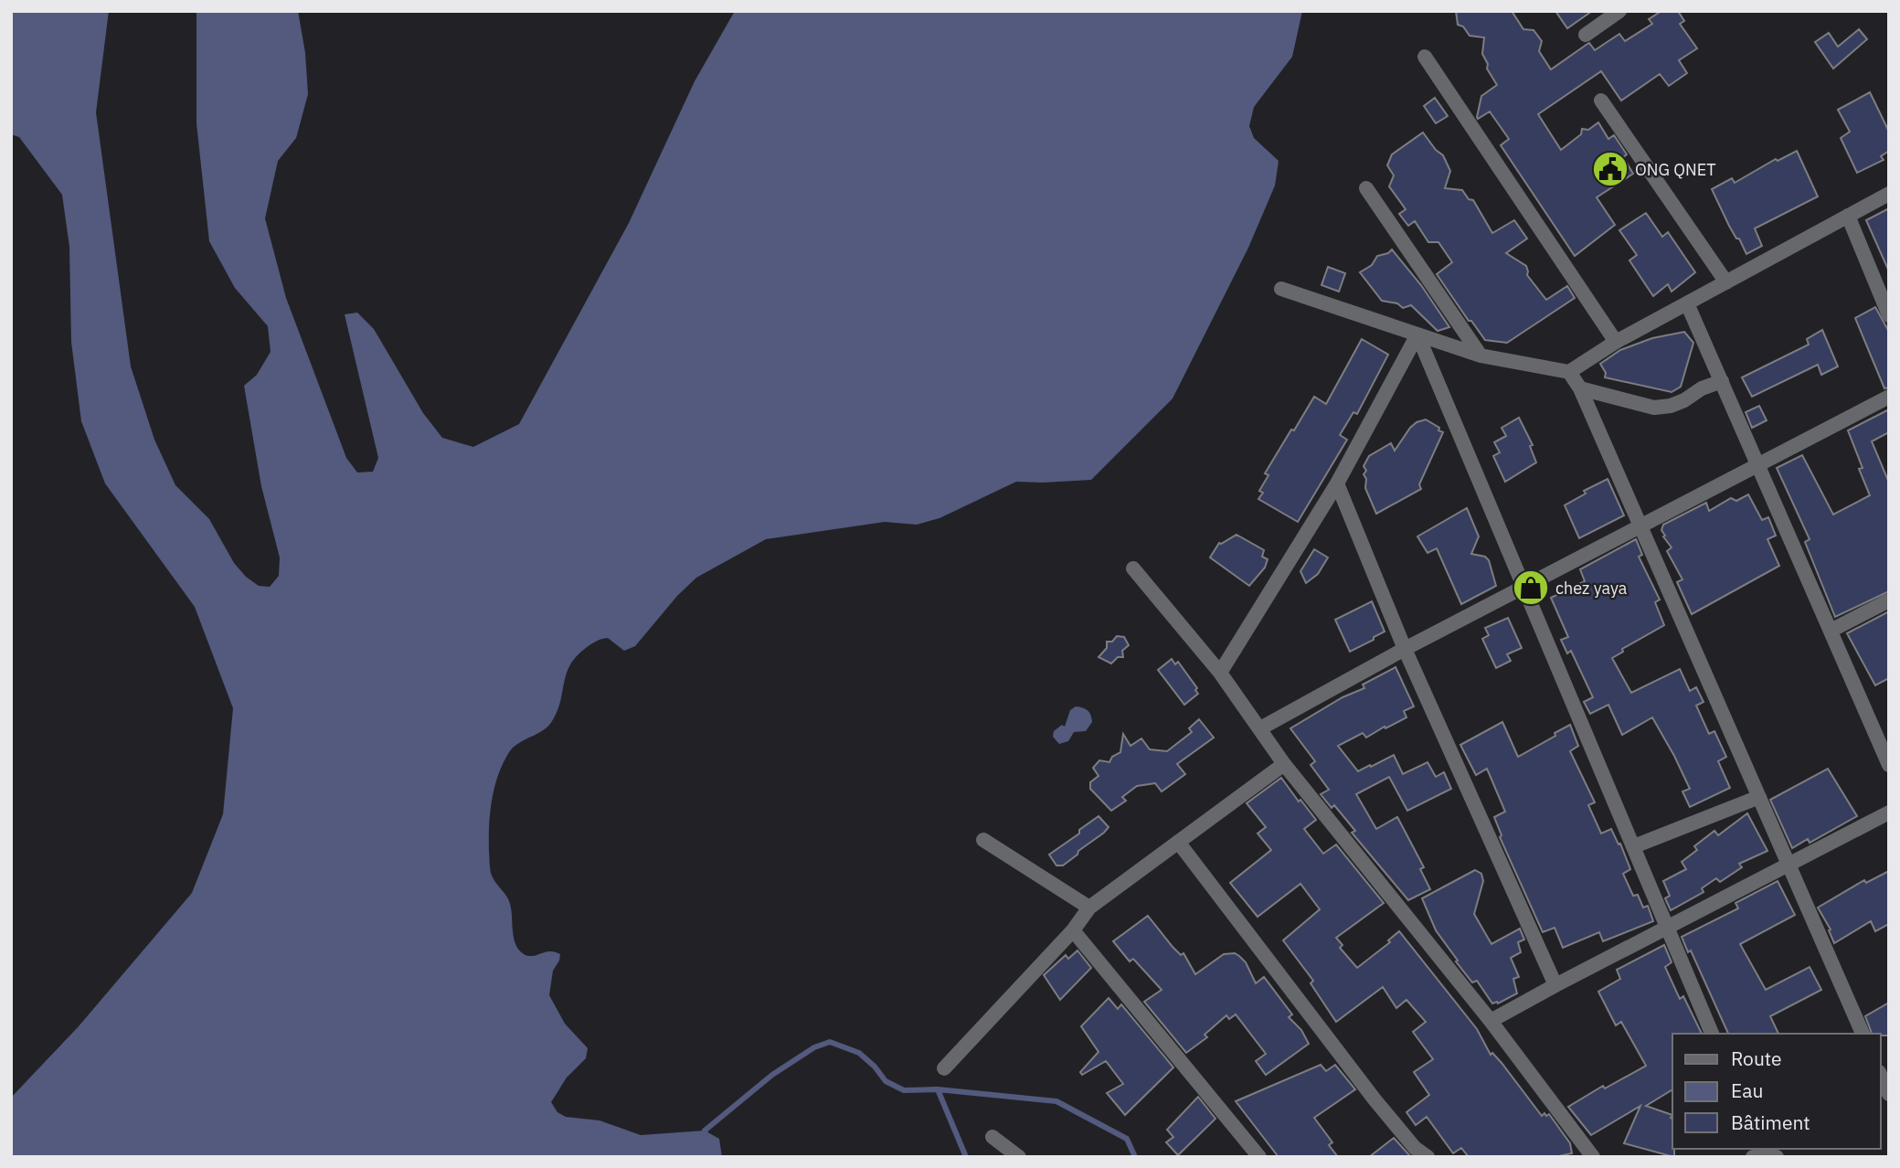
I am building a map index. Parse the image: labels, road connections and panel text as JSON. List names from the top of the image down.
{
  "places": {
    "public building": ["ONG QNET"],
    "shop": ["chez yaya"]
  },
  "legend": ["Route", "Eau", "Bâtiment"]
}
